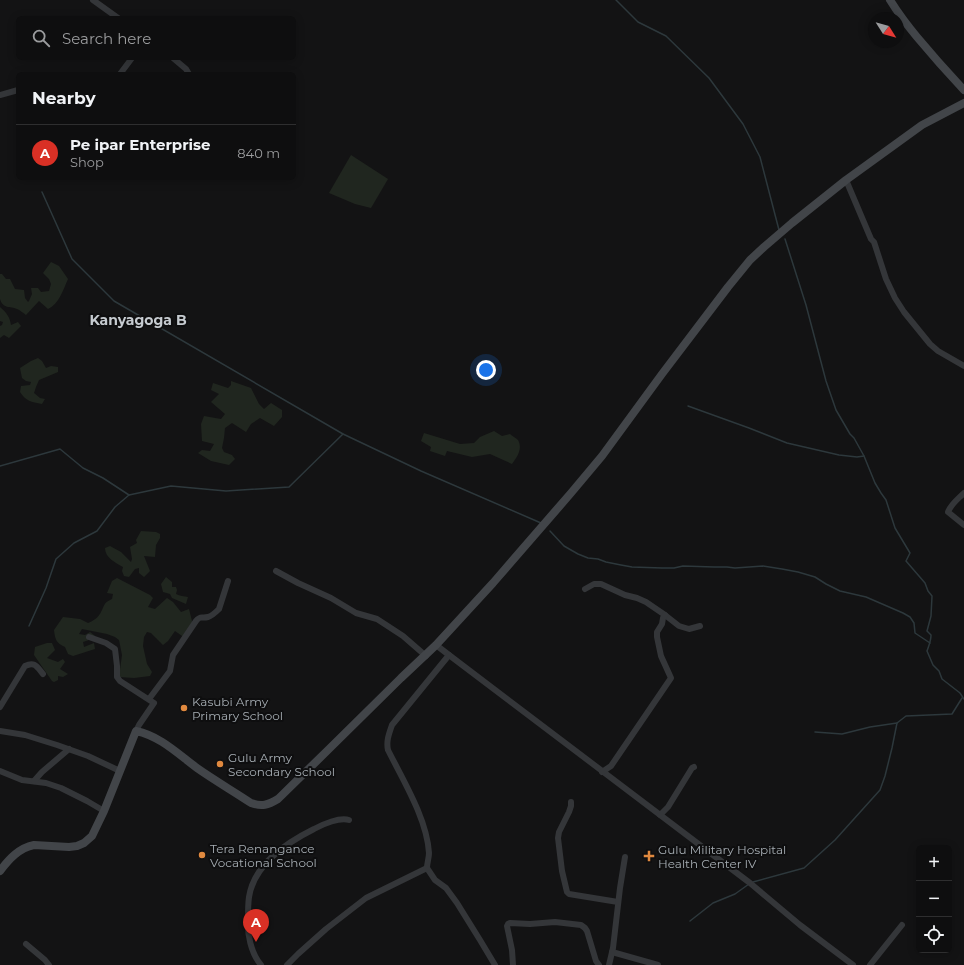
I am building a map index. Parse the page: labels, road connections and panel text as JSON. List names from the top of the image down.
{
  "districts": ["Kanyagoga B"],
  "places": {
    "other": ["Kasubi Army Primary School", "Gulu Army Secondary School", "Tera Renangance Vocational School"],
    "health": ["Gulu Military Hospital Health Center IV"]
  },
  "north": "bottom right",
  "page": {
    "search": "Search here",
    "heading": "Nearby",
    "list": [
      {
        "mark": "A",
        "name": "Pe ipar Enterprise",
        "note": "Shop",
        "value": "840 m"
      }
    ],
    "map_buttons": ["+", "−"],
    "pins": "A"
  }
}
